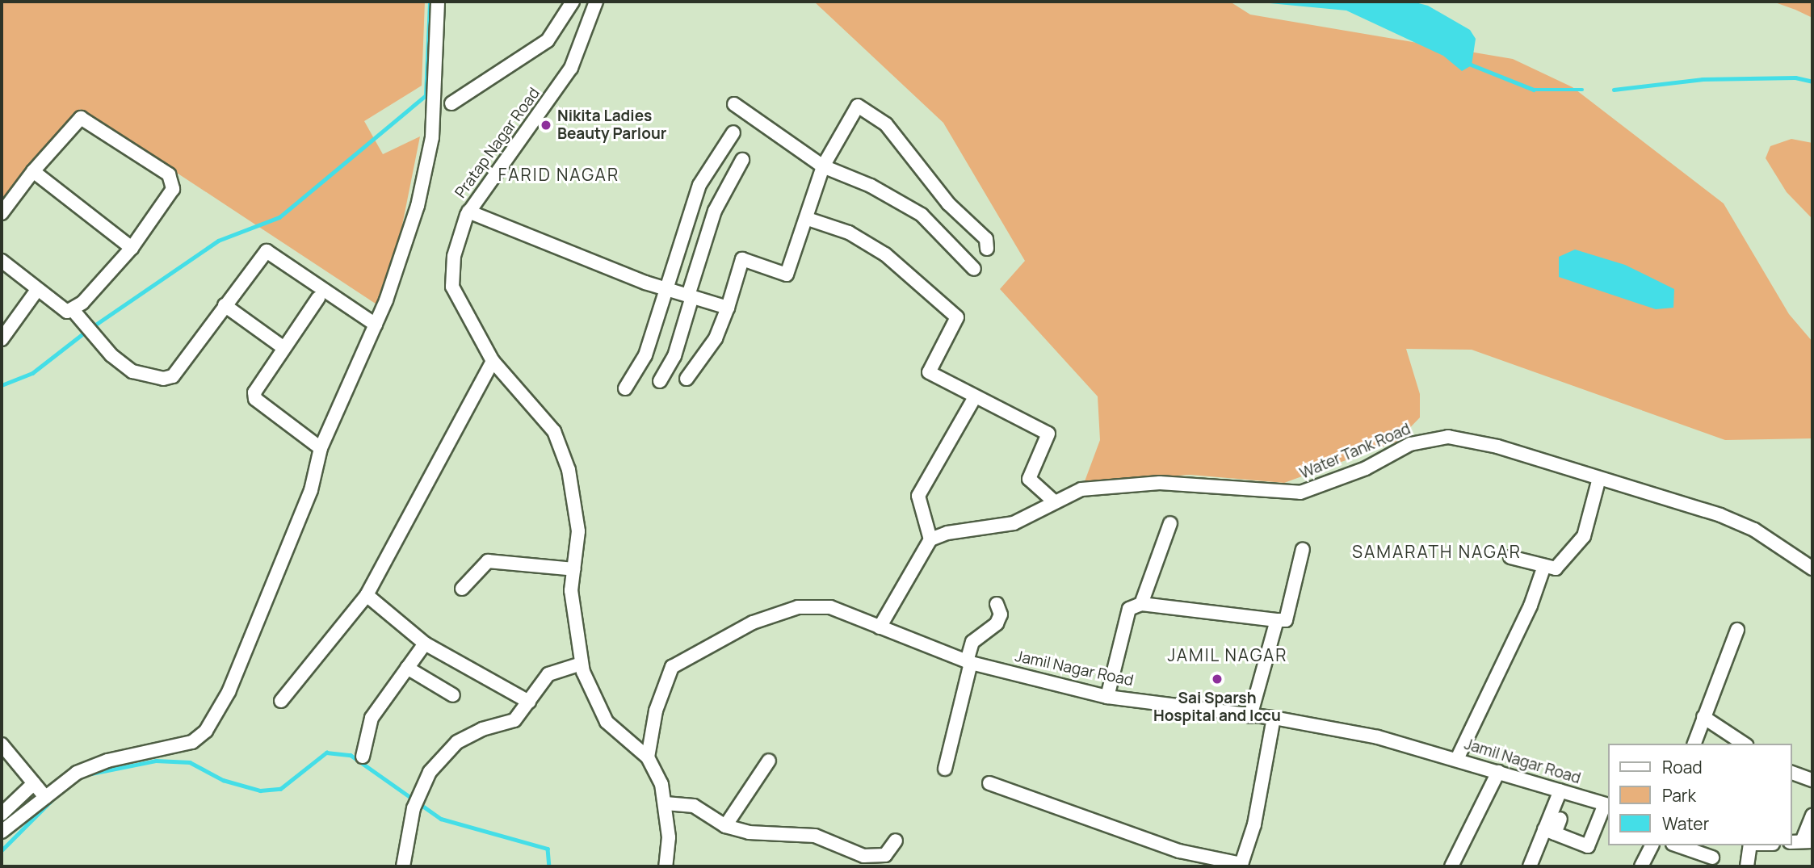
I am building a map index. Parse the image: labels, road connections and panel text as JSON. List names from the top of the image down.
{
  "streets": {
    "street": ["Pratap Nagar Road", "Water Tank Road", "Jamil Nagar Road"]
  },
  "crossings": [
    ["Pratap Nagar Road", "Jamil Nagar Road"]
  ],
  "districts": ["FARID NAGAR", "SAMARATH NAGAR", "JAMIL NAGAR"],
  "places": ["Nikita Ladies Beauty Parlour", "Sai Sparsh Hospital and Iccu"],
  "legend": ["Road", "Park", "Water"]
}
